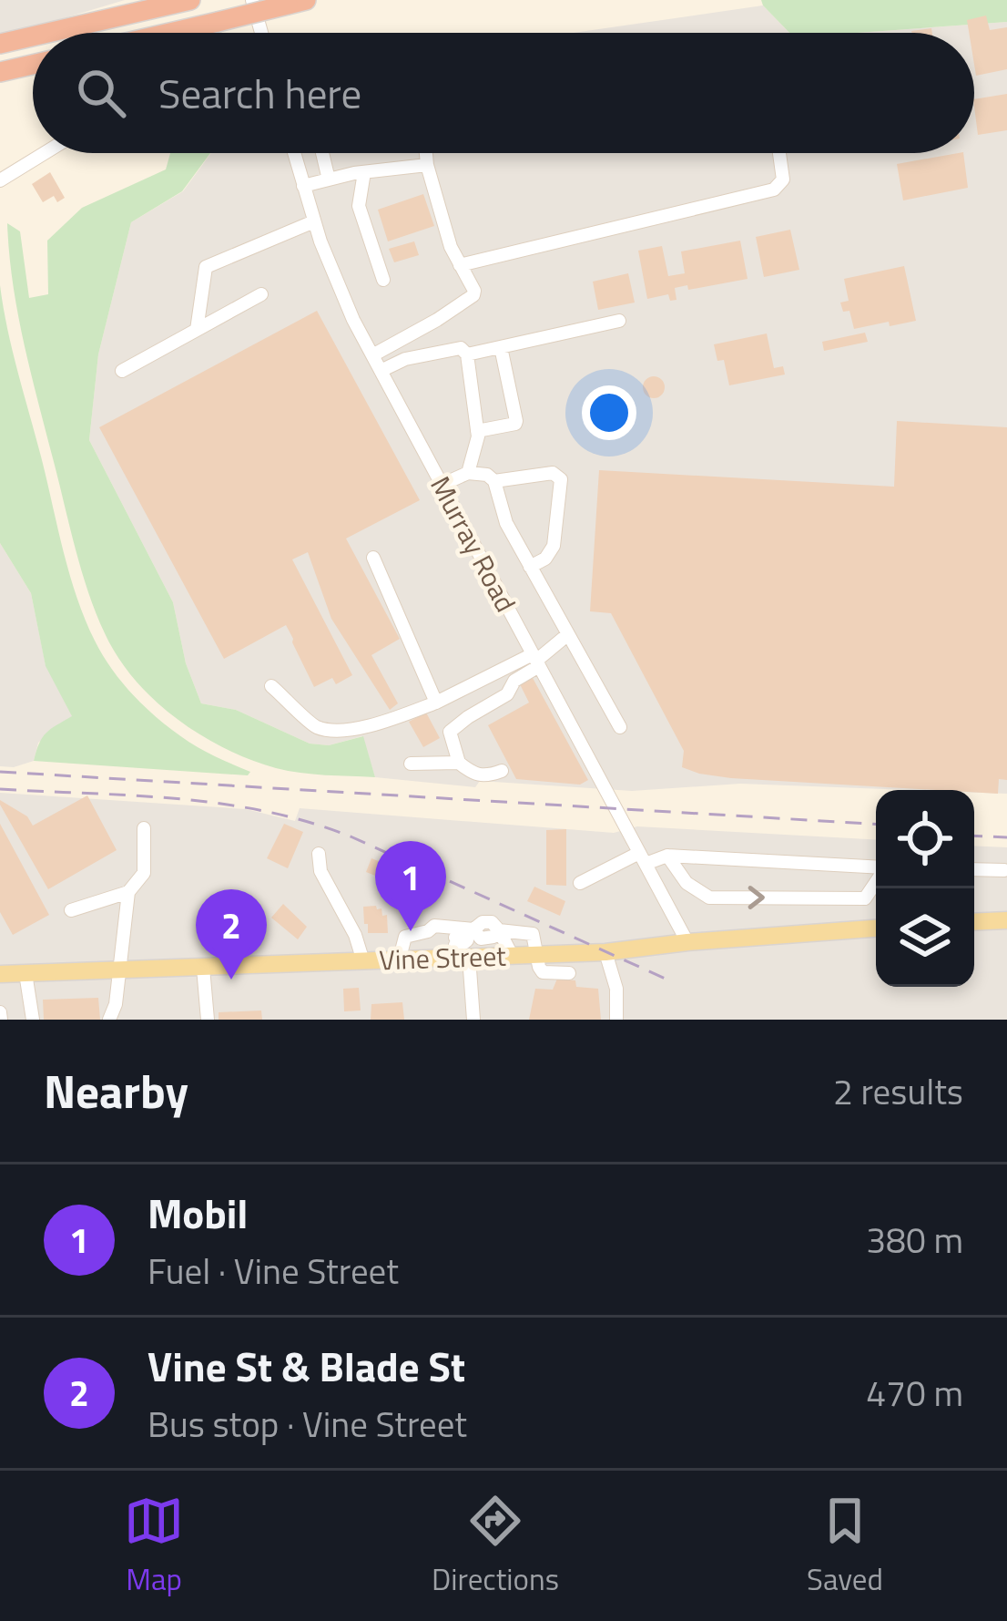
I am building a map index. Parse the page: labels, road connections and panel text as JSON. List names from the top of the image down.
{
  "streets": {
    "main road": ["Vine Street"],
    "street": ["Murray Road"]
  },
  "crossings": [
    ["Murray Road", "Vine Street"]
  ],
  "page": {
    "search": "Search here",
    "pins": ["1", "2"],
    "heading": ["Nearby", "2 results"],
    "list": [
      {
        "mark": "1",
        "name": "Mobil",
        "note": "Fuel · Vine Street",
        "value": "380 m"
      },
      {
        "mark": "2",
        "name": "Vine St & Blade St",
        "note": "Bus stop · Vine Street",
        "value": "470 m"
      }
    ],
    "nav": ["Map", "Directions", "Saved"]
  }
}
